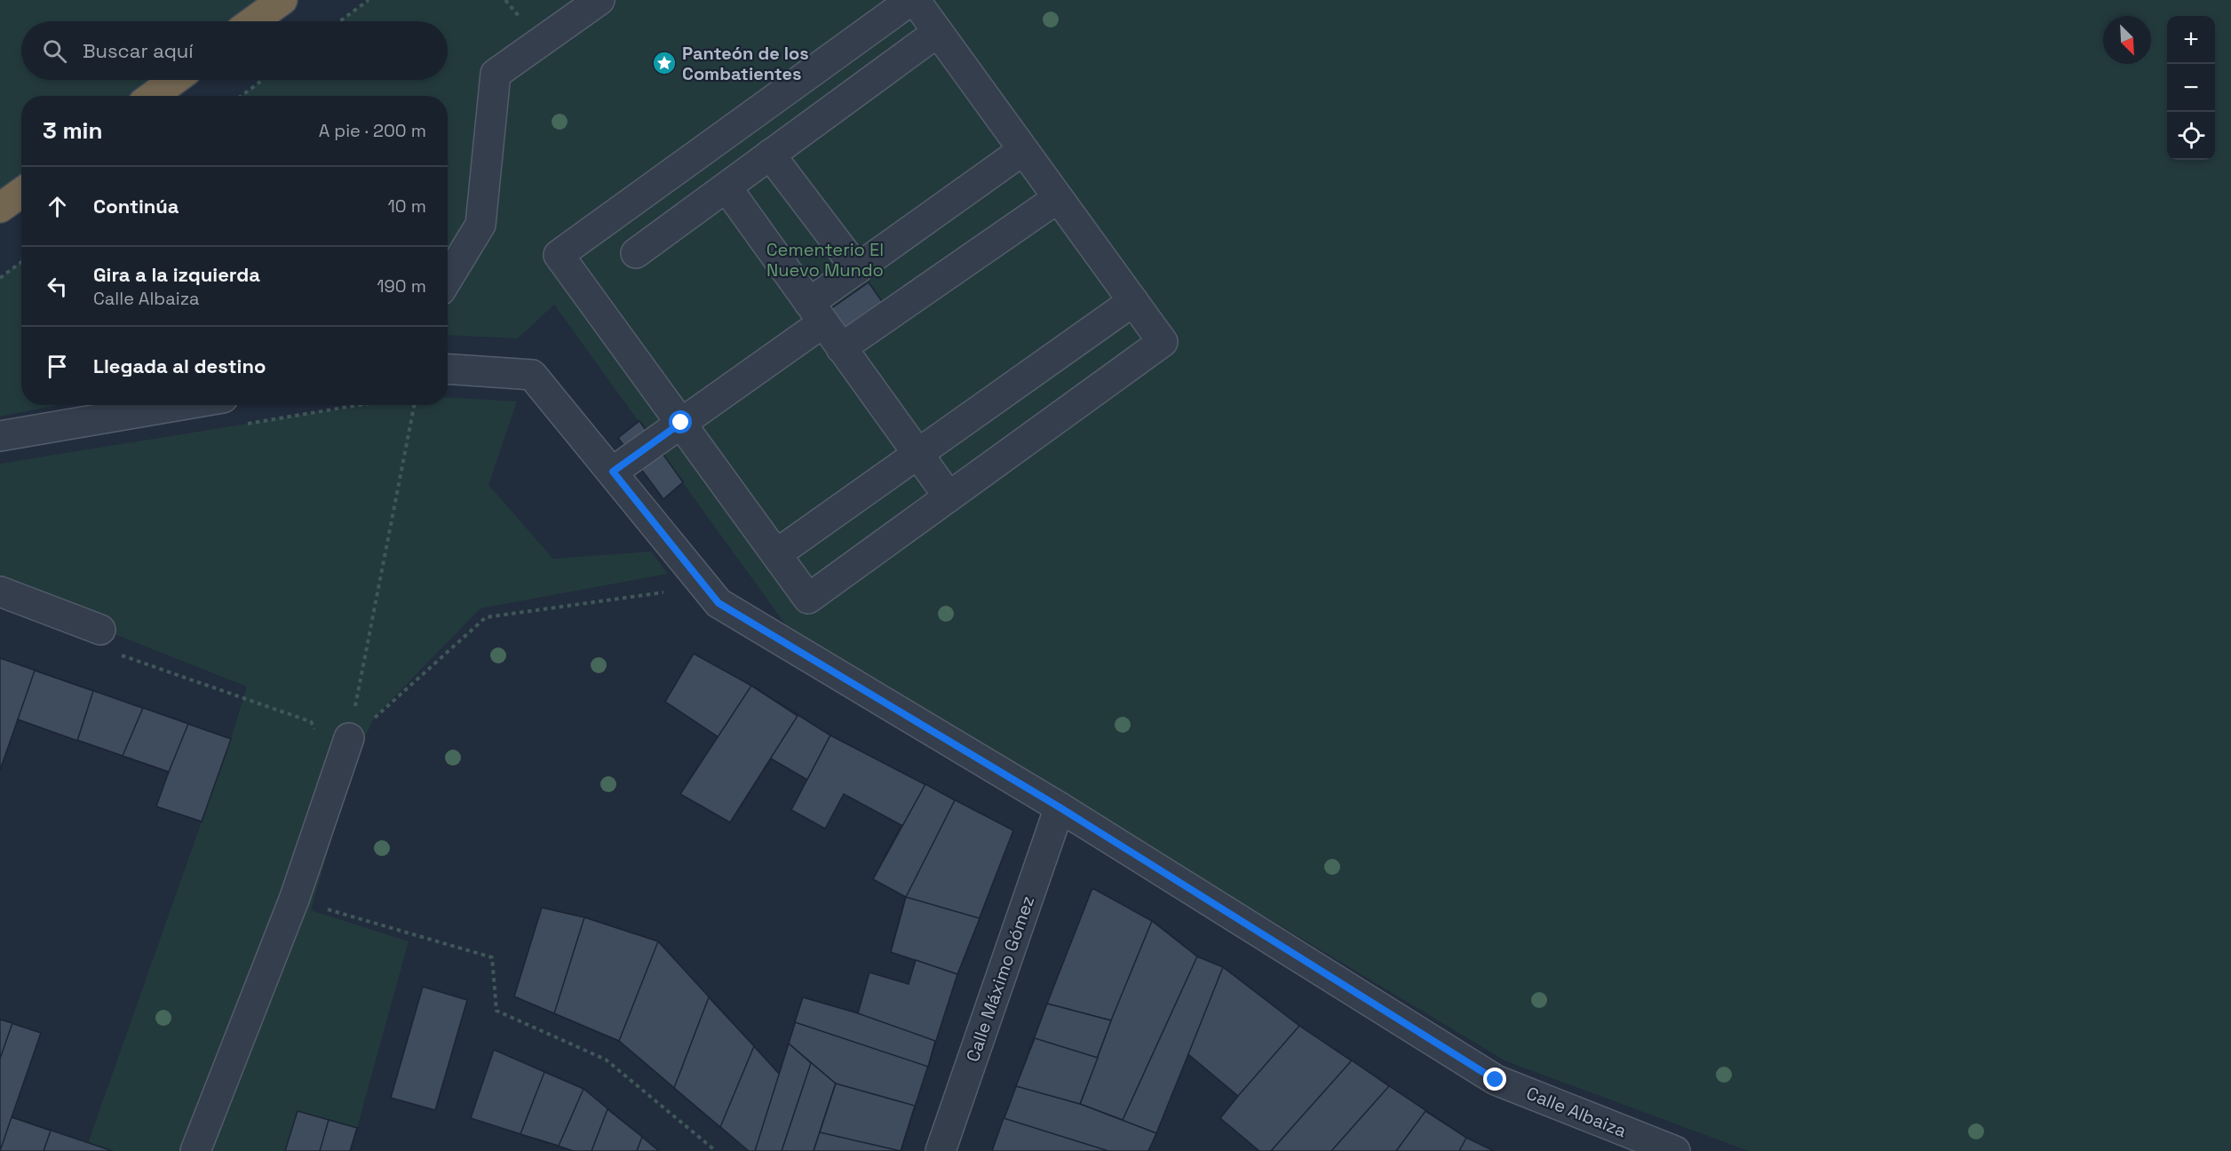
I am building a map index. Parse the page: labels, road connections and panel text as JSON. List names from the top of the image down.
{
  "streets": {
    "street": ["Calle Máximo Gómez", "Calle Albaiza"]
  },
  "crossings": [
    ["Calle Máximo Gómez", "Calle Albaiza"]
  ],
  "parks": ["Cementerio El Nuevo Mundo"],
  "places": {
    "place": ["Panteón de los Combatientes"]
  },
  "north": "bottom right",
  "page": {
    "map_buttons": ["+", "−"],
    "search": "Buscar aquí",
    "heading": ["3 min", "A pie · 200 m"],
    "list": [
      ["Continúa", "10 m"],
      ["Gira a la izquierda", "Calle Albaiza", "190 m"],
      "Llegada al destino"
    ]
  }
}
